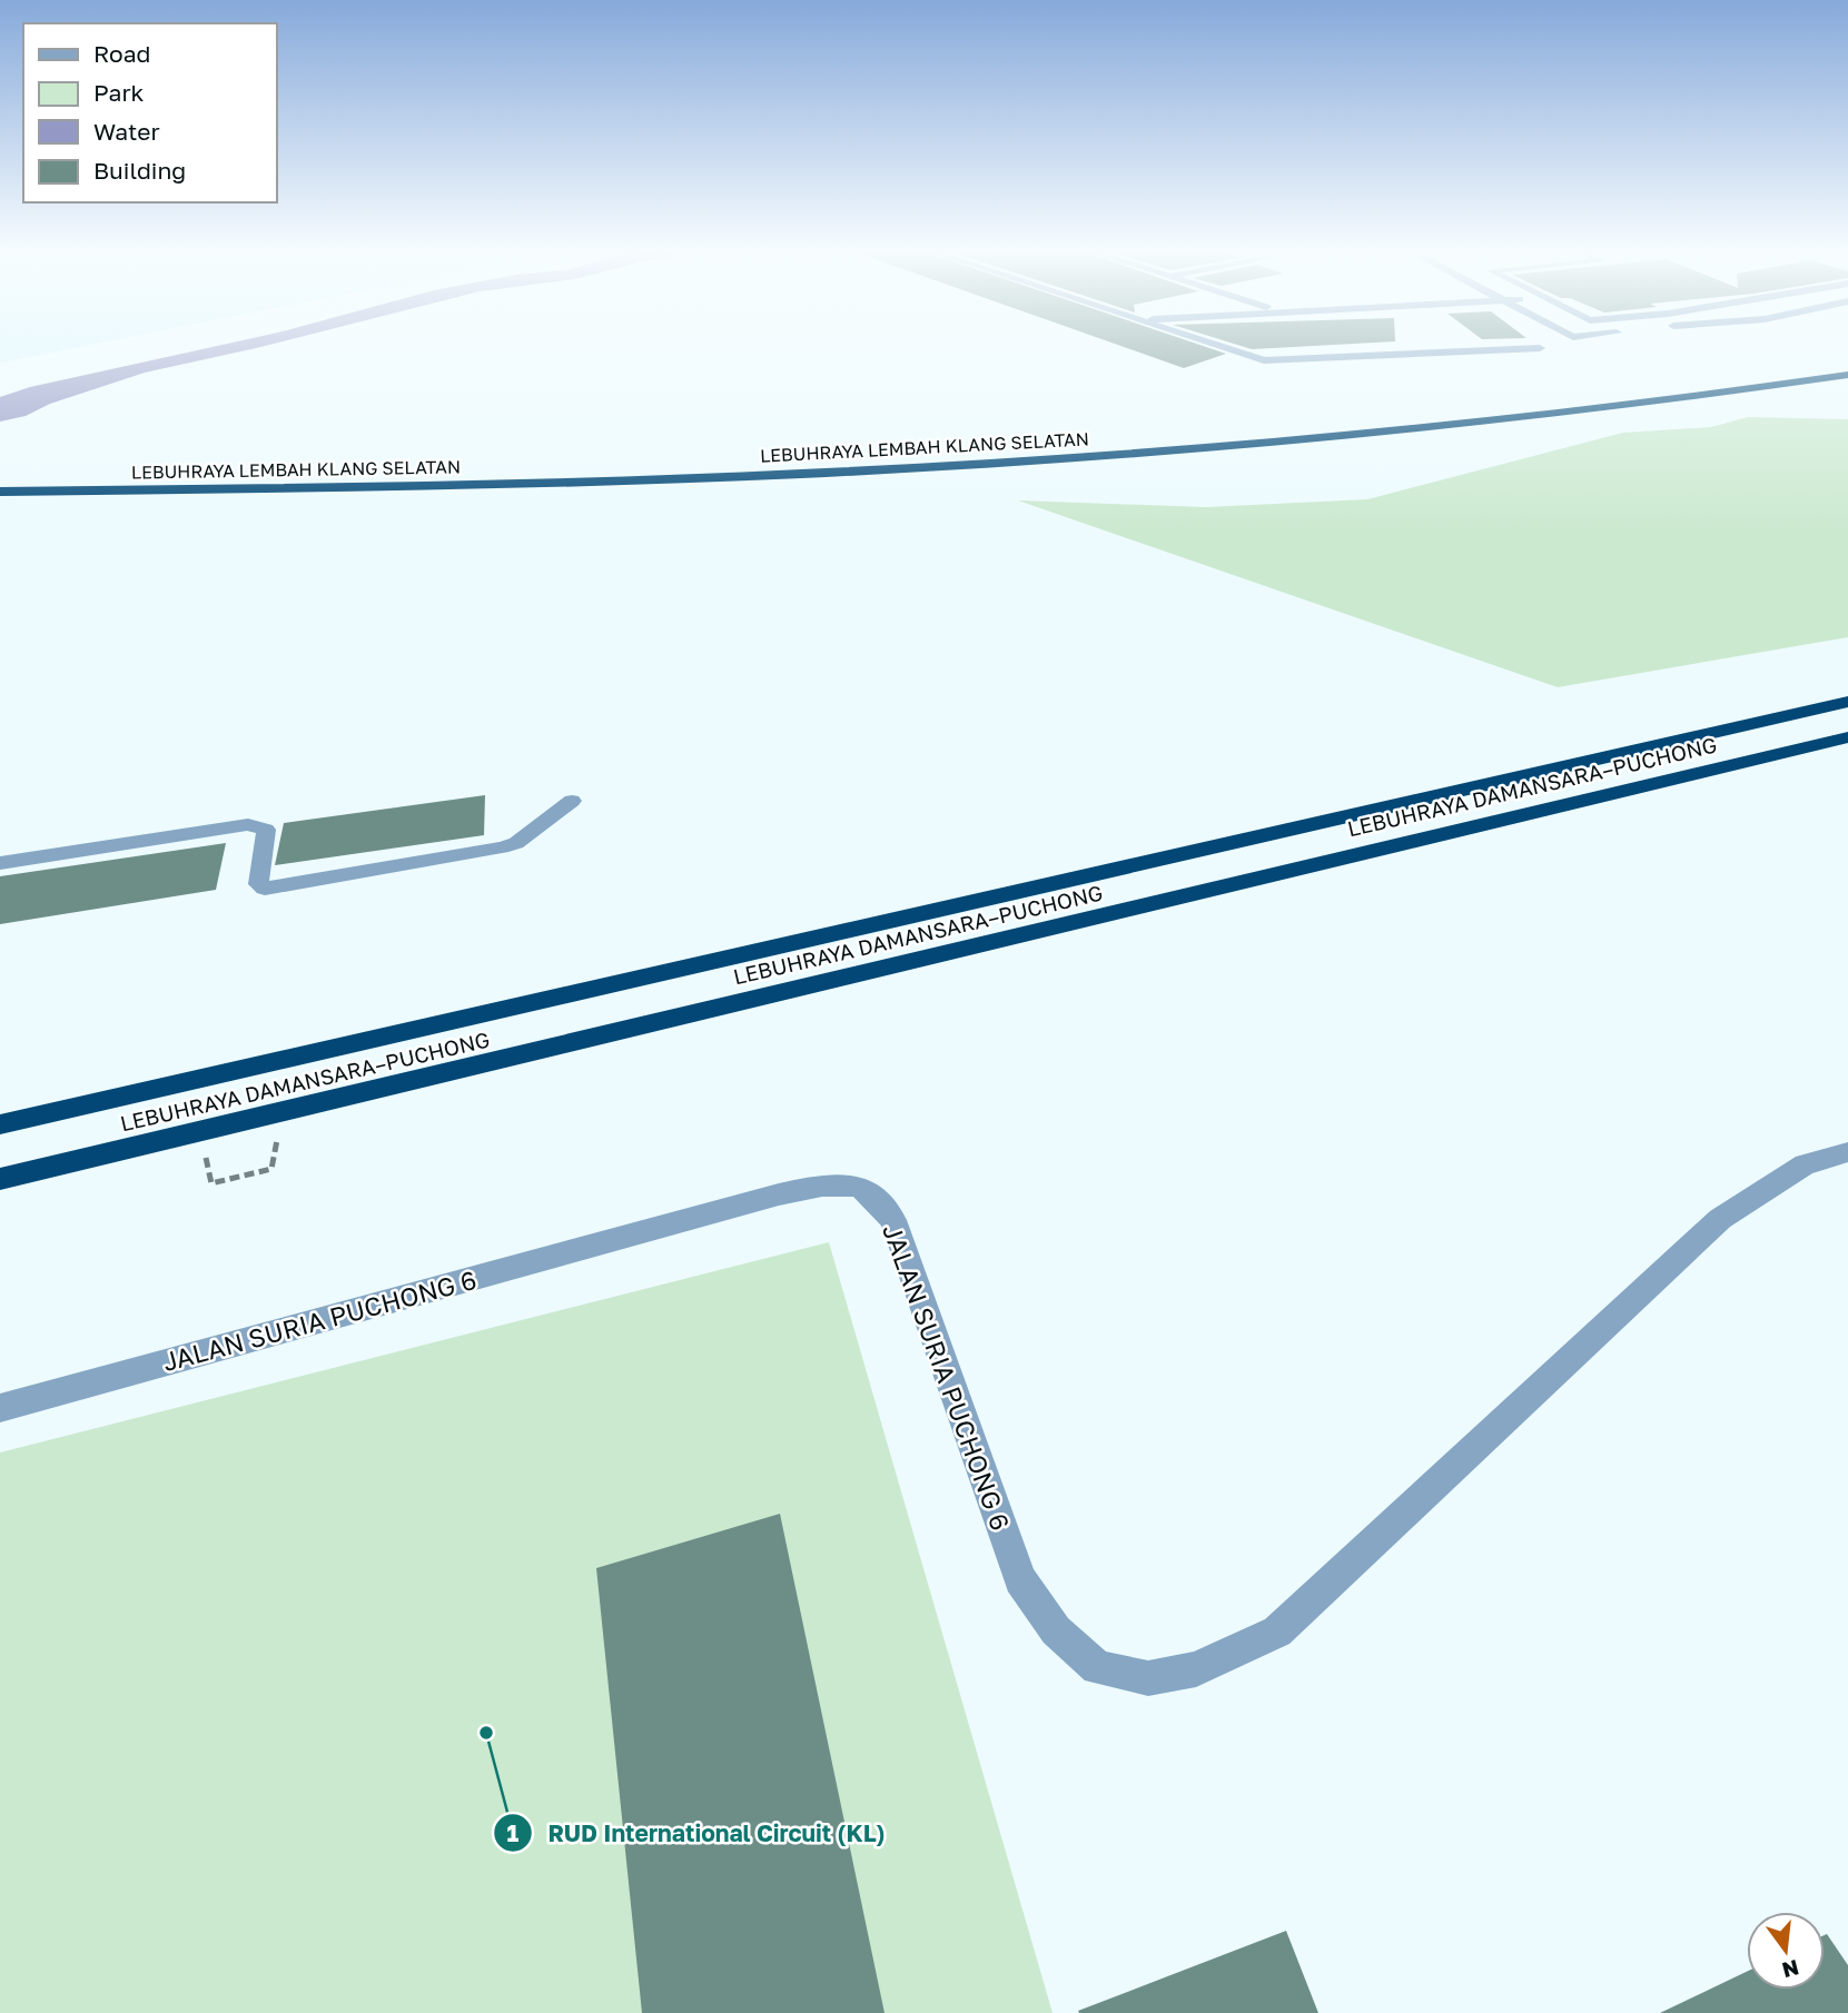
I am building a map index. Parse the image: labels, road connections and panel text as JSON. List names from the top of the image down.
{
  "streets": {
    "highway": ["LEBUHRAYA LEMBAH KLANG SELATAN", "LEBUHRAYA DAMANSARA–PUCHONG"],
    "street": ["JALAN SURIA PUCHONG 6"]
  },
  "places": ["RUD International Circuit (KL)"],
  "legend": [
    "Road",
    "Park",
    "Water",
    "Building"
  ],
  "north": "bottom"
}
